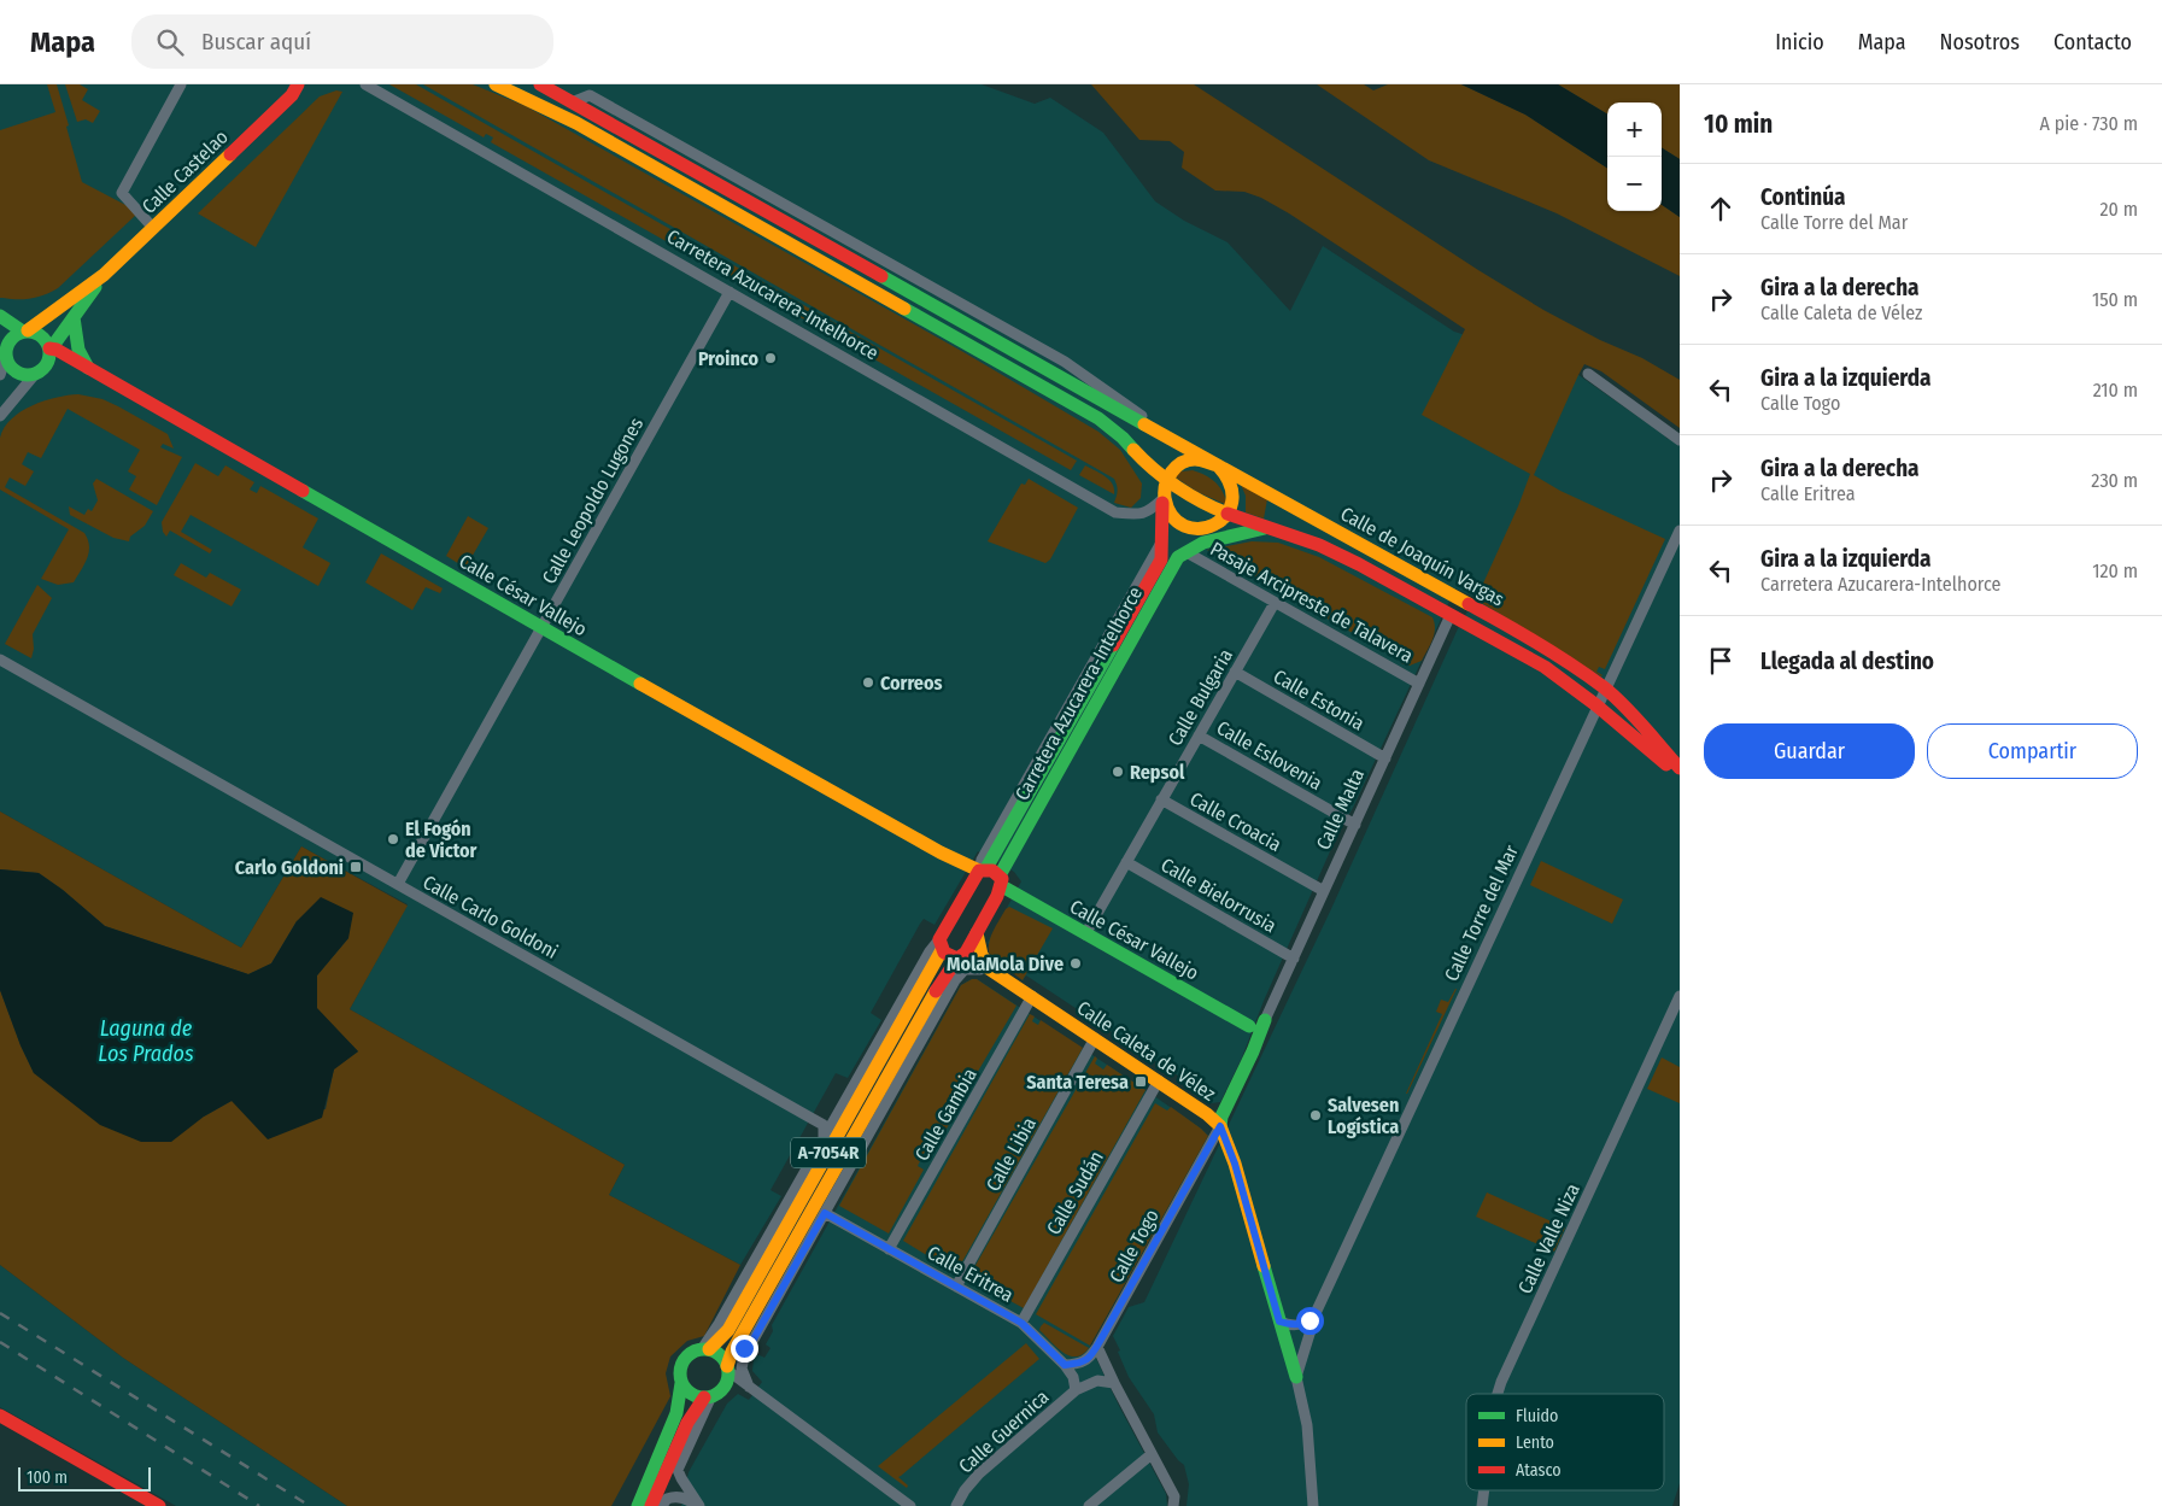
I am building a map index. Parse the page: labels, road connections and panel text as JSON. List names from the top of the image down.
{
  "streets": {
    "main road": [
      "Calle Castelao",
      "Carretera Azucarera-Intelhorce",
      "Calle de Joaquín Vargas",
      "Calle César Vallejo",
      "Calle Malta",
      "Calle Caleta de Vélez",
      "A-7054R"
    ],
    "street": [
      "Calle Leopoldo Lugones",
      "Pasaje Arcipreste de Talavera",
      "Calle Bulgaria",
      "Calle Estonia",
      "Calle Eslovenia",
      "Calle Croacia",
      "Calle Bielorrusia",
      "Calle Torre del Mar",
      "Calle Carlo Goldoni",
      "Calle Gambia",
      "Calle Libia",
      "Calle Sudán",
      "Calle Valle Niza",
      "Calle Togo",
      "Calle Eritrea",
      "Calle Guernica"
    ]
  },
  "crossings": [
    ["Calle Castelao", "Calle César Vallejo"],
    ["Carretera Azucarera-Intelhorce", "Calle Leopoldo Lugones"],
    ["Carretera Azucarera-Intelhorce", "Calle de Joaquín Vargas"],
    ["Carretera Azucarera-Intelhorce", "Calle César Vallejo"],
    ["Carretera Azucarera-Intelhorce", "Pasaje Arcipreste de Talavera"],
    ["Carretera Azucarera-Intelhorce", "A-7054R"],
    ["Calle Leopoldo Lugones", "Calle César Vallejo"],
    ["Calle Leopoldo Lugones", "Calle Carlo Goldoni"],
    ["Calle de Joaquín Vargas", "Calle Malta"],
    ["Calle de Joaquín Vargas", "Calle Torre del Mar"],
    ["Calle César Vallejo", "Calle Bulgaria"],
    ["Calle César Vallejo", "A-7054R"],
    ["Pasaje Arcipreste de Talavera", "Calle Bulgaria"],
    ["Pasaje Arcipreste de Talavera", "Calle Malta"],
    ["Calle Bulgaria", "Calle Estonia"],
    ["Calle Bulgaria", "Calle Eslovenia"],
    ["Calle Bulgaria", "Calle Croacia"],
    ["Calle Bulgaria", "Calle Bielorrusia"],
    ["Calle Estonia", "Calle Malta"],
    ["Calle Eslovenia", "Calle Malta"],
    ["Calle Malta", "Calle Croacia"],
    ["Calle Malta", "Calle Bielorrusia"],
    ["Calle Malta", "Calle Caleta de Vélez"],
    ["Calle Malta", "Calle Togo"],
    ["Calle Torre del Mar", "Calle Caleta de Vélez"],
    ["Calle Caleta de Vélez", "Calle Gambia"],
    ["Calle Caleta de Vélez", "A-7054R"],
    ["Calle Caleta de Vélez", "Calle Libia"],
    ["Calle Caleta de Vélez", "Calle Sudán"],
    ["Calle Caleta de Vélez", "Calle Togo"],
    ["Calle Gambia", "Calle Eritrea"],
    ["Calle Libia", "Calle Eritrea"],
    ["Calle Sudán", "Calle Eritrea"],
    ["Calle Togo", "Calle Eritrea"],
    ["Calle Eritrea", "Calle Guernica"]
  ],
  "water": ["Laguna de Los Prados"],
  "places": {
    "other": [
      "Proinco",
      "Correos",
      "Repsol",
      "El Fogón de Victor",
      "MolaMola Dive",
      "Salvesen Logística"
    ],
    "transit": ["Carlo Goldoni", "Santa Teresa"]
  },
  "legend": ["Fluido", "Lento", "Atasco"],
  "scale_bar": "100 m",
  "page": {
    "header": "Mapa",
    "search": "Buscar aquí",
    "nav": [
      "Inicio",
      "Mapa",
      "Nosotros",
      "Contacto"
    ],
    "heading": ["10 min", "A pie · 730 m"],
    "map_buttons": ["+", "−"],
    "list": [
      ["Continúa", "Calle Torre del Mar", "20 m"],
      ["Gira a la derecha", "Calle Caleta de Vélez", "150 m"],
      ["Gira a la izquierda", "Calle Togo", "210 m"],
      ["Gira a la derecha", "Calle Eritrea", "230 m"],
      ["Gira a la izquierda", "Carretera Azucarera-Intelhorce", "120 m"],
      "Llegada al destino"
    ],
    "buttons": ["Guardar", "Compartir"],
    "scale": "100 m"
  }
}
